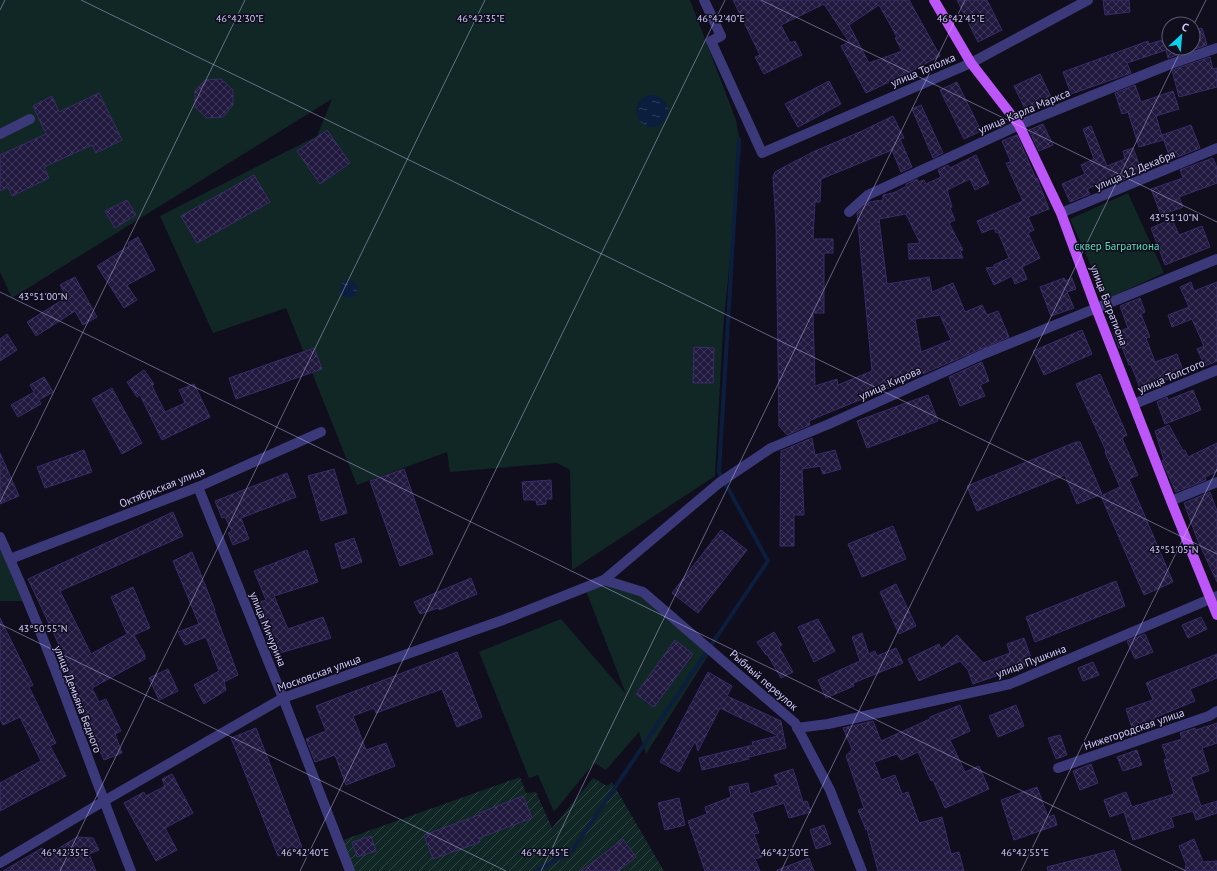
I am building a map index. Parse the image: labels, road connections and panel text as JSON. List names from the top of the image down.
{
  "streets": {
    "main road": ["улица Багратиона"],
    "street": [
      "улица Тополка",
      "улица Карла Маркса",
      "улица 12 Декабря",
      "улица Толстого",
      "улица Кирова",
      "Октябрьская улица",
      "улица Мичурина",
      "улица Пушкина",
      "Московская улица",
      "Рыбный переулок",
      "улица Демьяна Бедного",
      "Нижегородская улица"
    ]
  },
  "crossings": [
    ["улица Тополка", "улица Багратиона"],
    ["улица Карла Маркса", "улица Багратиона"],
    ["улица 12 Декабря", "улица Багратиона"],
    ["улица Багратиона", "улица Толстого"],
    ["улица Багратиона", "улица Кирова"],
    ["улица Багратиона", "улица Пушкина"],
    ["улица Кирова", "Московская улица"],
    ["улица Кирова", "Рыбный переулок"],
    ["Октябрьская улица", "улица Мичурина"],
    ["Октябрьская улица", "улица Демьяна Бедного"],
    ["улица Мичурина", "Московская улица"],
    ["улица Пушкина", "Рыбный переулок"],
    ["Московская улица", "Рыбный переулок"],
    ["Московская улица", "улица Демьяна Бедного"]
  ],
  "parks": ["сквер Багратиона"],
  "north": "top right",
  "coordinates": [
    "46°42'30\"E",
    "46°42'35\"E",
    "46°42'40\"E",
    "46°42'45\"E",
    "43°51'10\"N",
    "43°51'00\"N",
    "43°51'05\"N",
    "43°50'55\"N",
    "46°42'50\"E",
    "46°42'55\"E"
  ]
}
